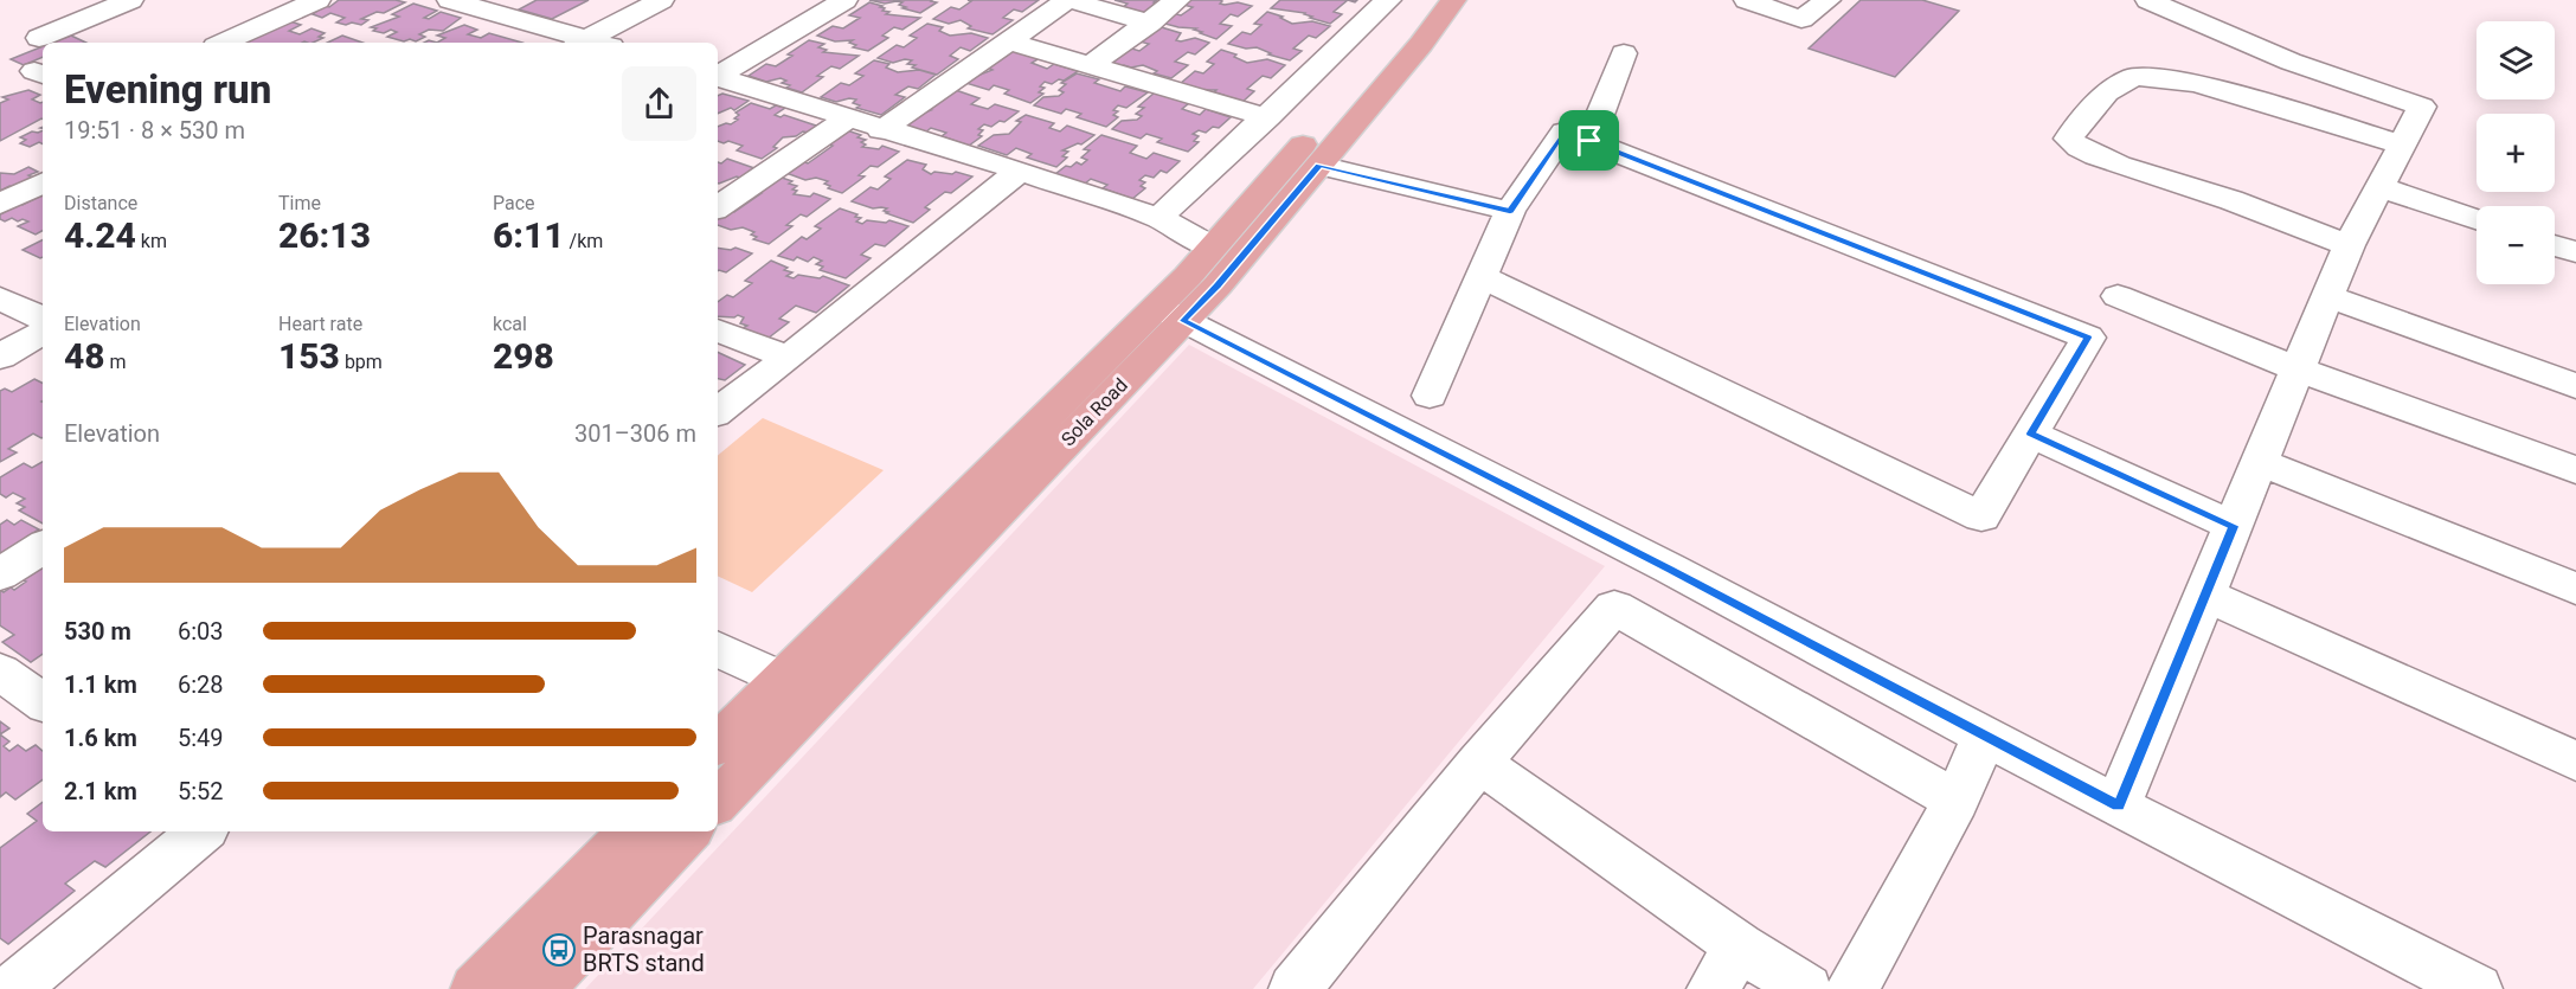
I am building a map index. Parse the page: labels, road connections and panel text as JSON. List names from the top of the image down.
{
  "streets": {
    "main road": ["Sola Road"]
  },
  "places": {
    "bus stop": ["Parasnagar BRTS stand"]
  },
  "page": {
    "map_buttons": ["+", "−"],
    "heading": ["Evening run", "19:51 · 8 × 530 m"],
    "stats": [
      ["Distance", "4.24 km"],
      ["Time", "26:13"],
      ["Pace", "6:11 /km"],
      ["Elevation", "48 m"],
      ["Heart rate", "153 bpm"],
      ["kcal", "298"]
    ],
    "chart": ["Elevation", "301–306 m"],
    "list": [
      {
        "name": "530 m",
        "note": "6:03"
      },
      {
        "name": "1.1 km",
        "note": "6:28"
      },
      {
        "name": "1.6 km",
        "note": "5:49"
      },
      {
        "name": "2.1 km",
        "note": "5:52"
      }
    ]
  }
}
